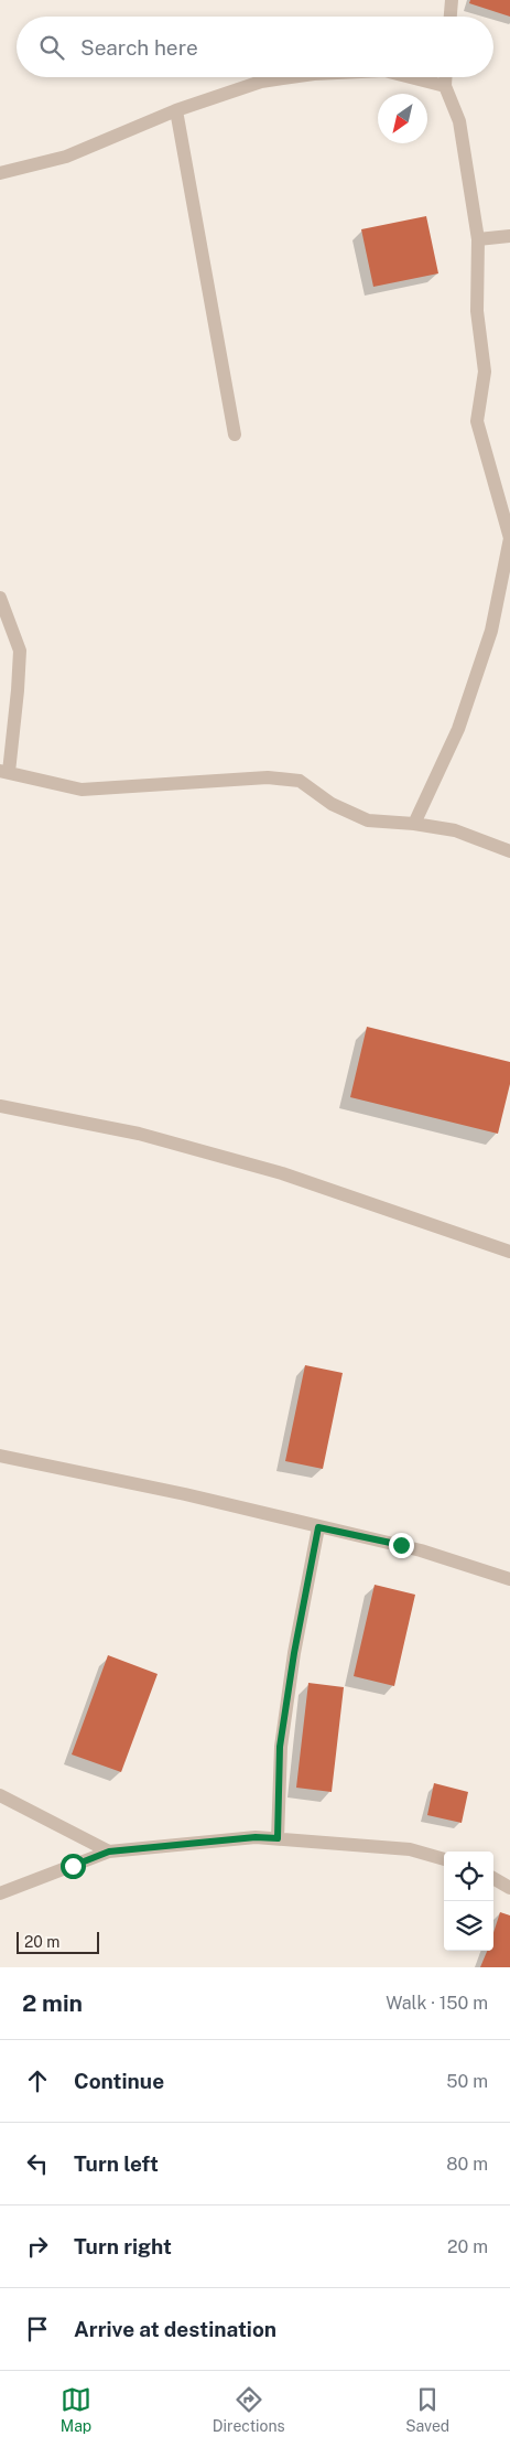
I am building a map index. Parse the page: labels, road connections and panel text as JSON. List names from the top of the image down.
{
  "scale_bar": "20 m",
  "north": "bottom left",
  "page": {
    "search": "Search here",
    "scale": "20 m",
    "heading": ["2 min", "Walk · 150 m"],
    "list": [
      ["Continue", "50 m"],
      ["Turn left", "80 m"],
      ["Turn right", "20 m"],
      "Arrive at destination"
    ],
    "nav": ["Map", "Directions", "Saved"]
  }
}
